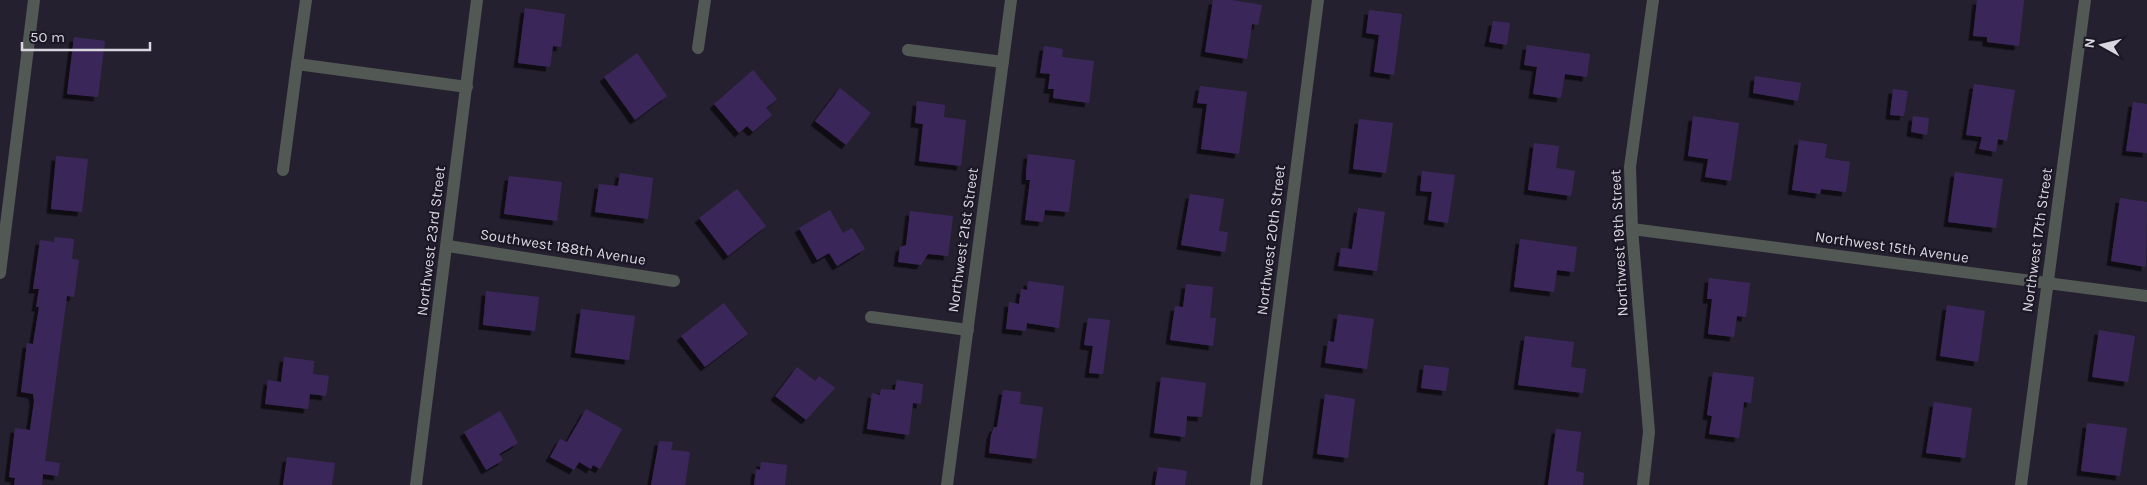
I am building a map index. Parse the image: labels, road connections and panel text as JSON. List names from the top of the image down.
{
  "streets": {
    "street": [
      "Northwest 21st Street",
      "Northwest 20th Street",
      "Northwest 17th Street",
      "Northwest 23rd Street",
      "Northwest 19th Street",
      "Southwest 188th Avenue",
      "Northwest 15th Avenue"
    ]
  },
  "crossings": [
    ["Northwest 17th Street", "Northwest 15th Avenue"],
    ["Northwest 23rd Street", "Southwest 188th Avenue"],
    ["Northwest 19th Street", "Northwest 15th Avenue"]
  ],
  "scale_bar": "50 m",
  "north": "left"
}
